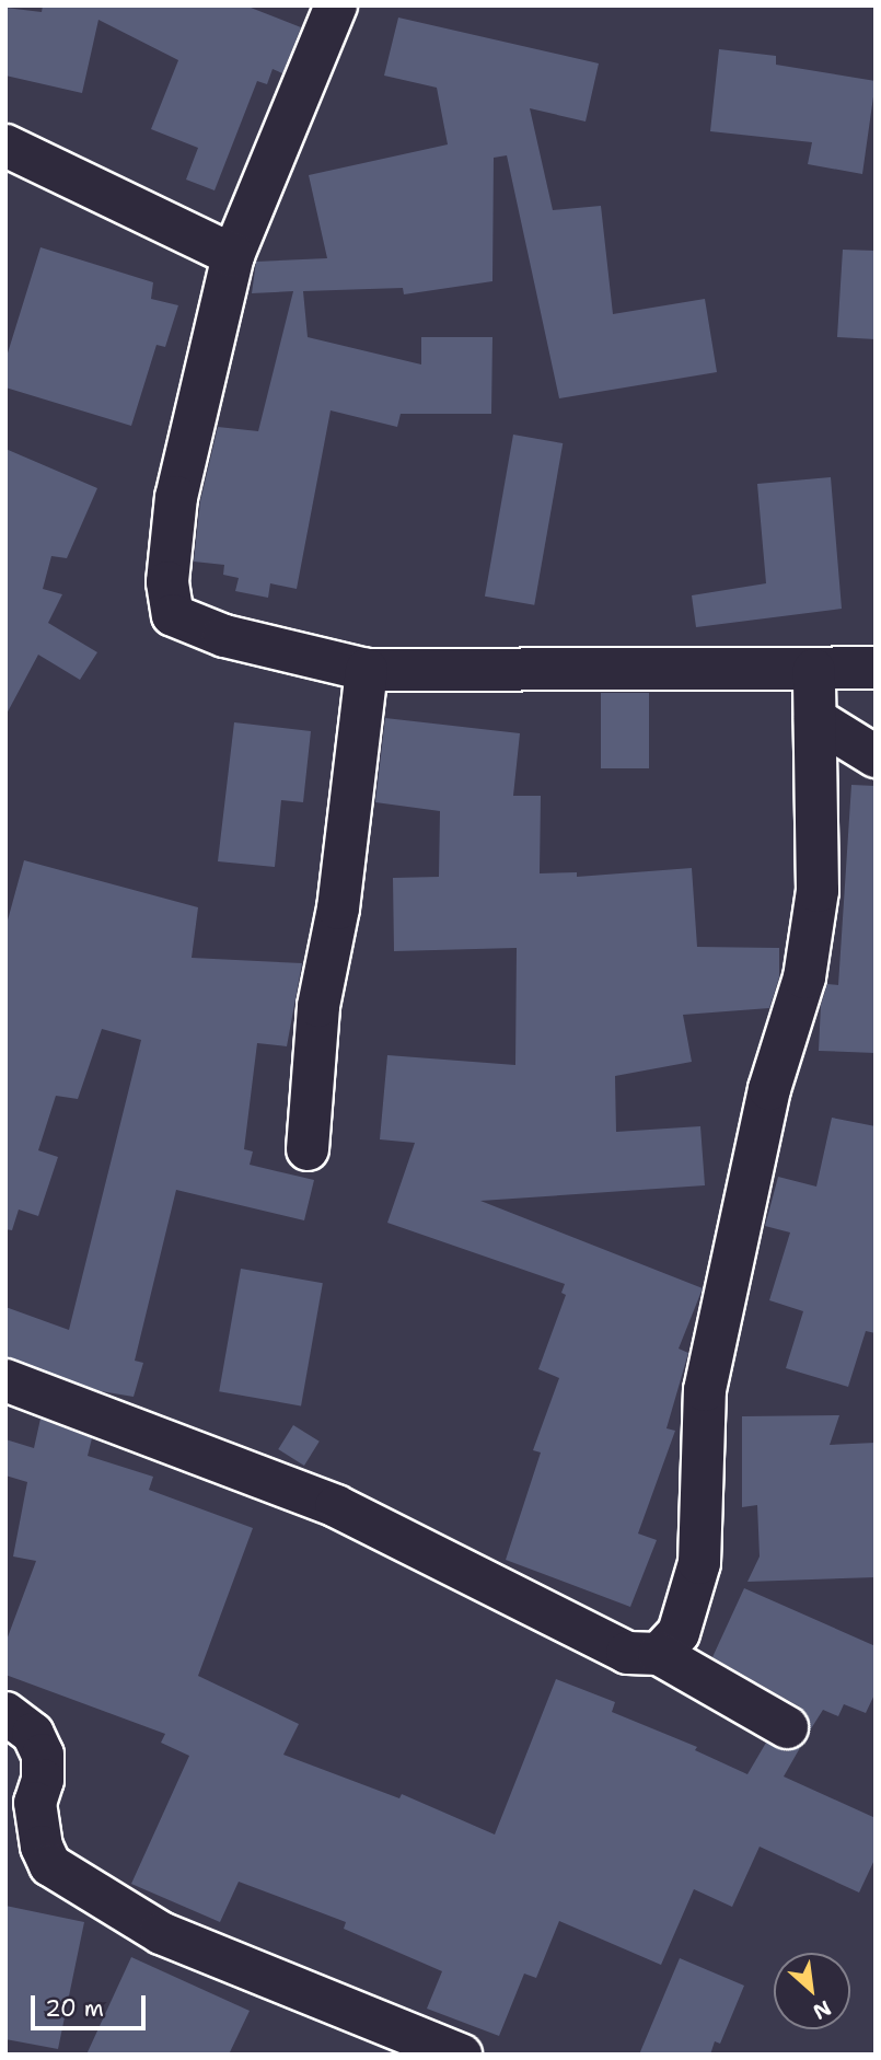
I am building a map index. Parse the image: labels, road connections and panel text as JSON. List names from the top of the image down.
{
  "scale_bar": "20 m",
  "north": "bottom right"
}
